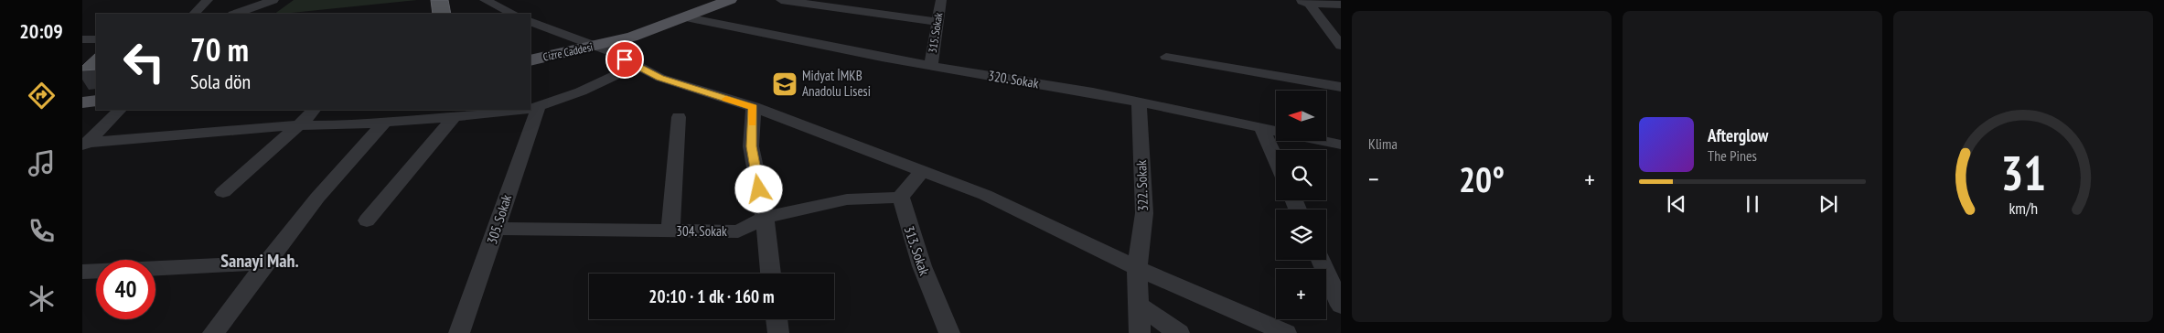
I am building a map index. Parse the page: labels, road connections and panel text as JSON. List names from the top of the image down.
{
  "streets": {
    "main road": ["Cizre Caddesi"],
    "street": [
      "315. Sokak",
      "320. Sokak",
      "322. Sokak",
      "305. Sokak",
      "304. Sokak",
      "313. Sokak"
    ]
  },
  "crossings": [
    ["315. Sokak", "320. Sokak"],
    ["Cizre Caddesi", "320. Sokak"],
    ["320. Sokak", "322. Sokak"],
    ["305. Sokak", "304. Sokak"],
    ["304. Sokak", "313. Sokak"]
  ],
  "districts": ["Sanayi Mah."],
  "places": {
    "school or university": ["Midyat İMKB Anadolu Lisesi"]
  },
  "north": "left",
  "page": {
    "tabs": "20:09",
    "tile": "Klima",
    "turn": ["70 m", "Sola dön"],
    "map_buttons": "+",
    "song": ["Afterglow", "The Pines"],
    "heat": ["−", "20°", "+"],
    "limit": "40",
    "trip": "20:10 · 1 dk · 160 m",
    "gauge": ["31", "km/h"]
  }
}
